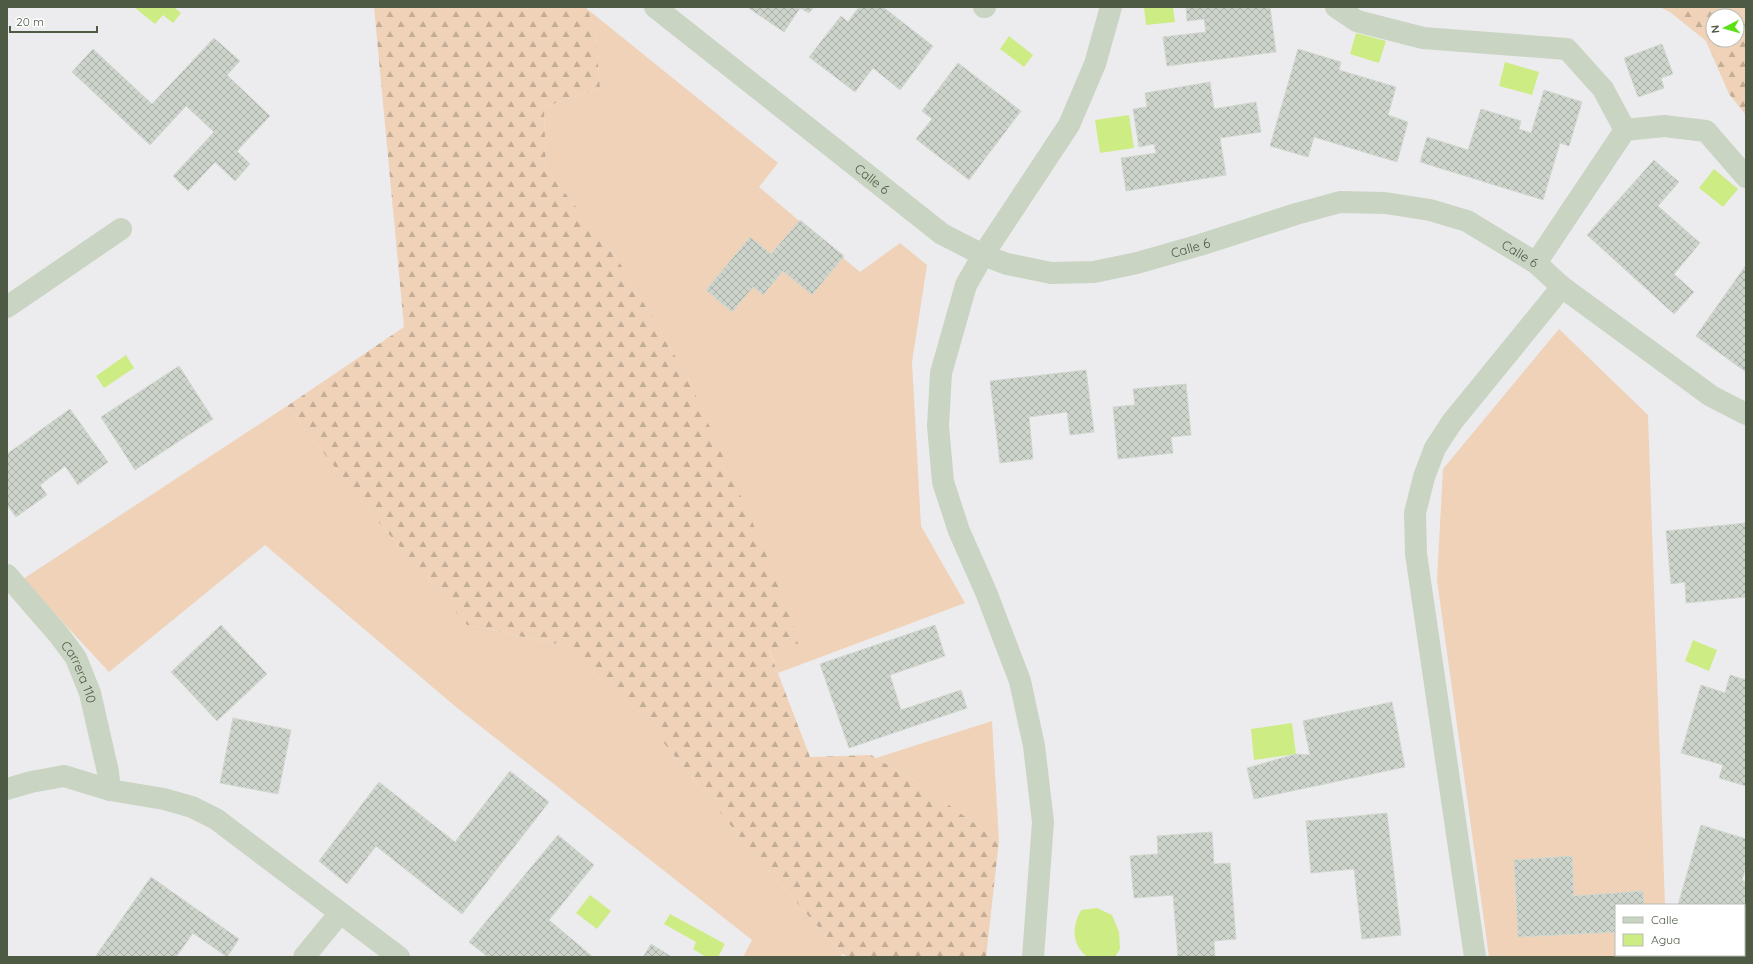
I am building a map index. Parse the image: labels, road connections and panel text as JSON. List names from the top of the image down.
{
  "streets": {
    "street": ["Calle 6", "Carrera 110"]
  },
  "legend": ["Calle", "Agua"],
  "scale_bar": "20 m",
  "north": "left"
}
